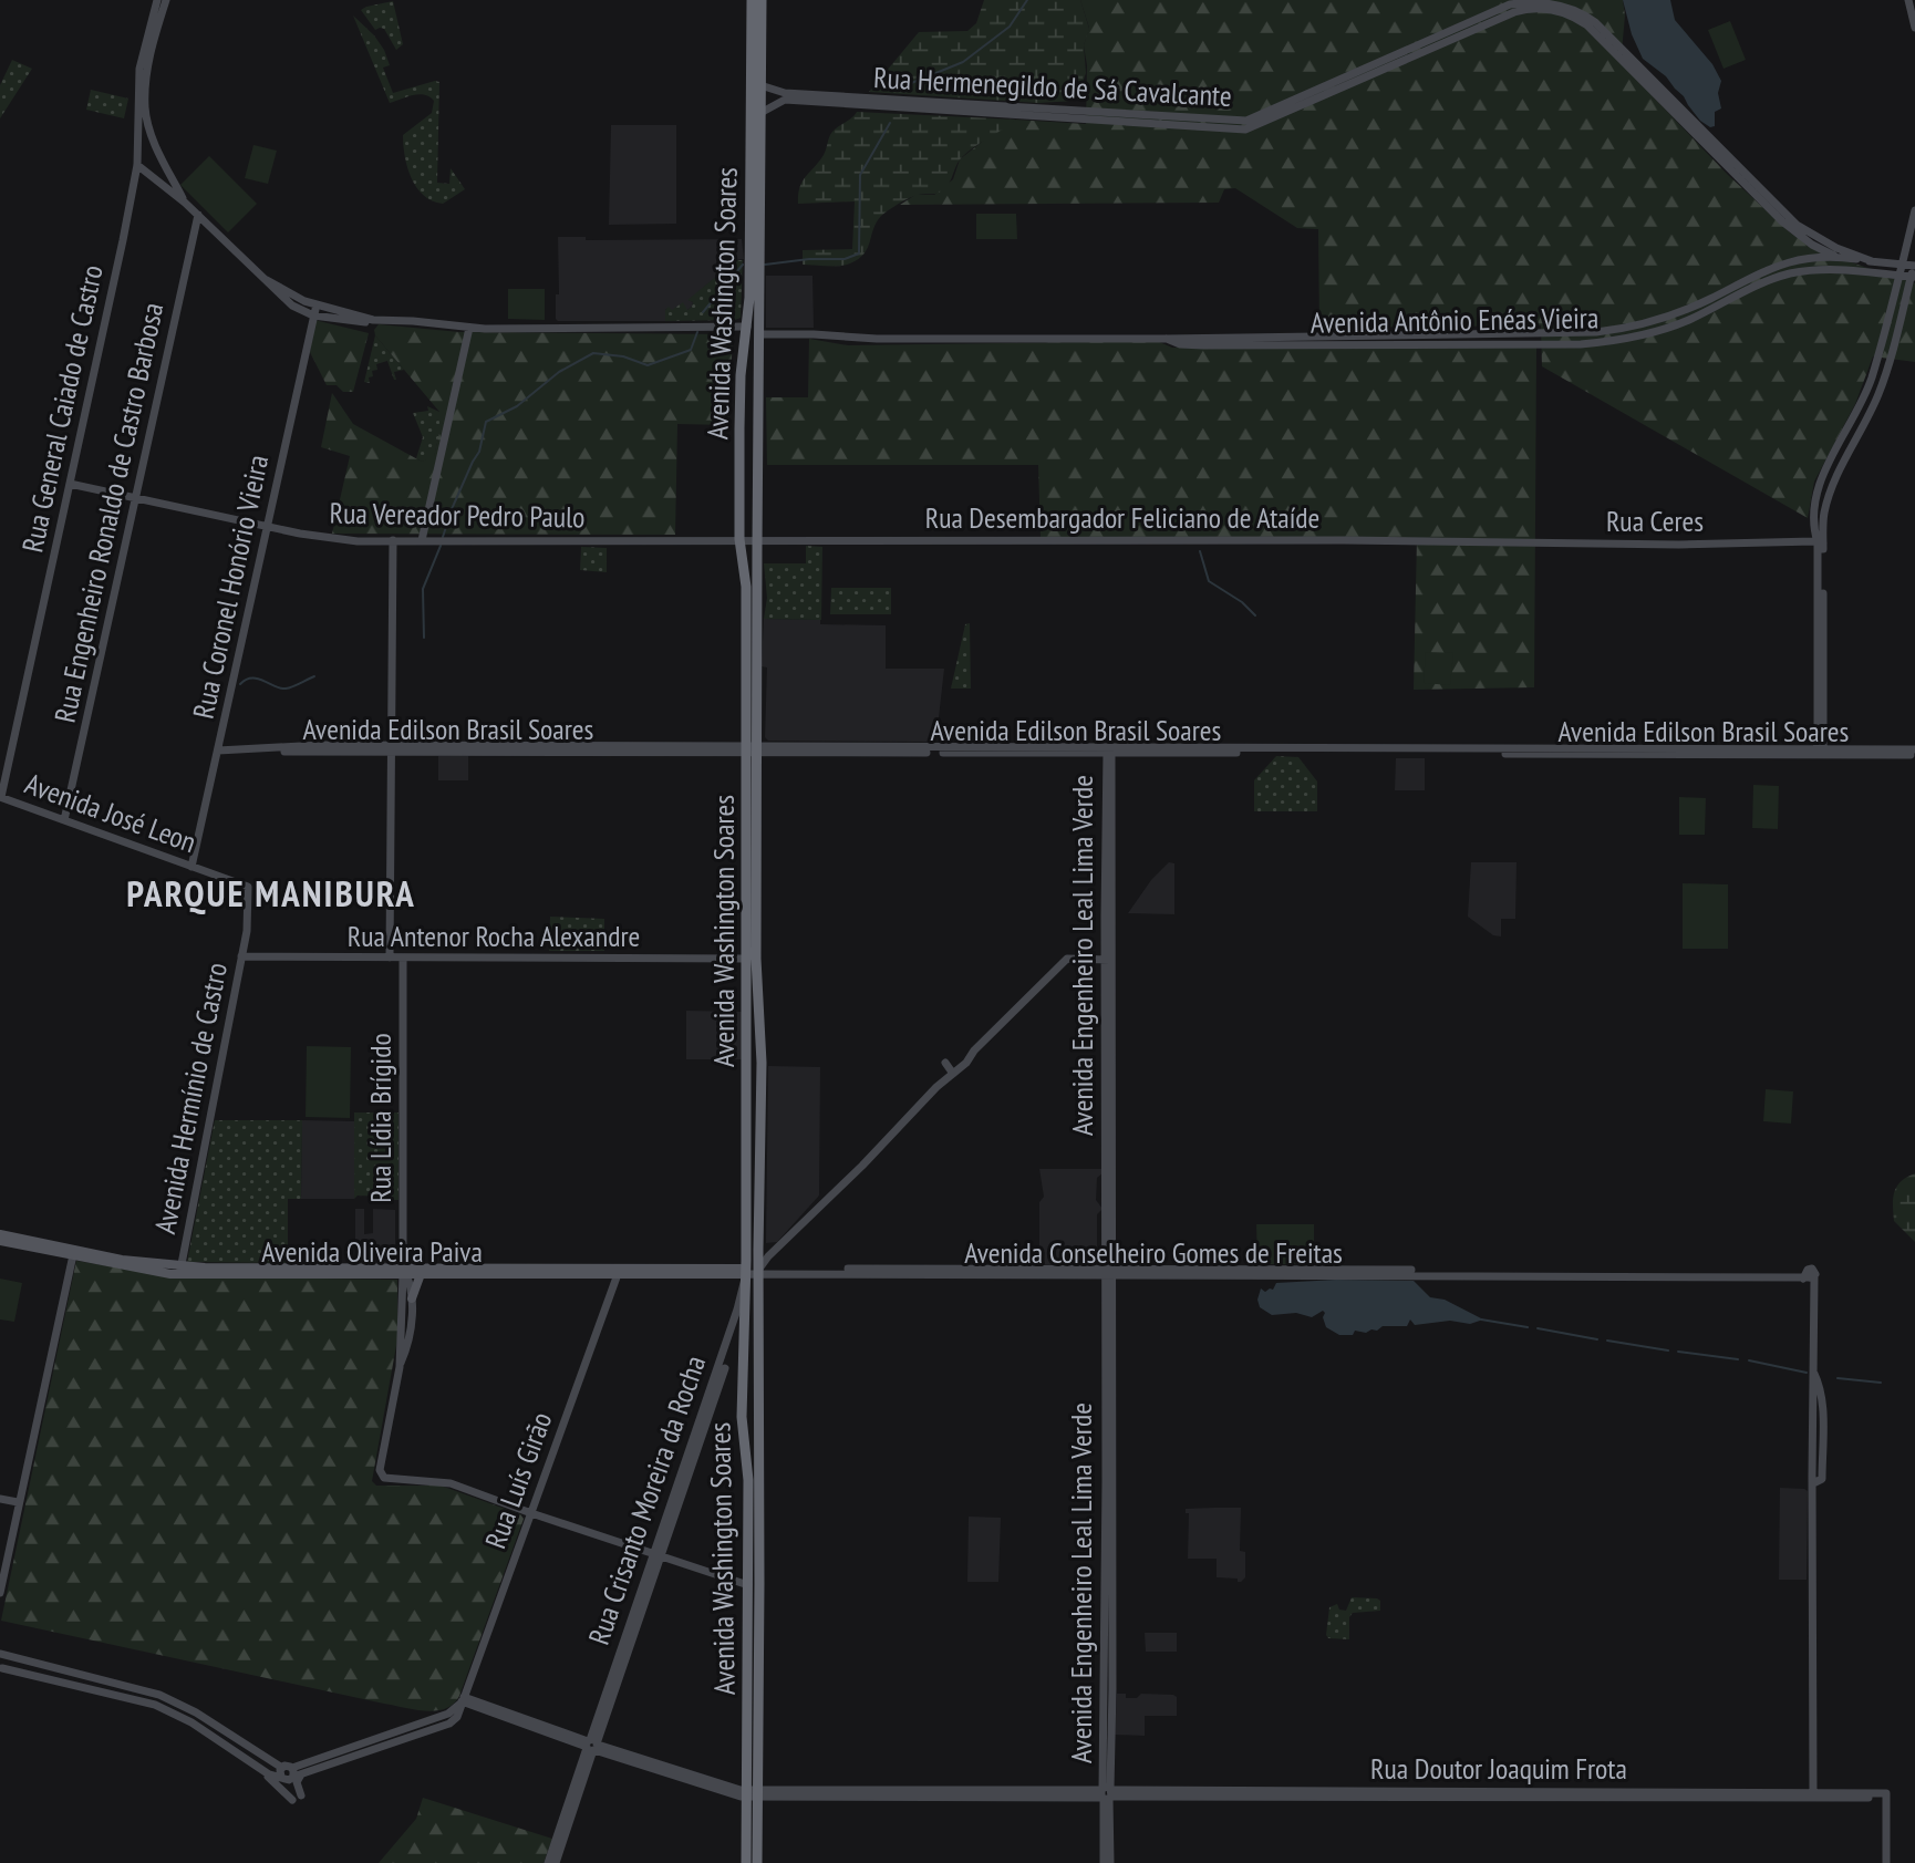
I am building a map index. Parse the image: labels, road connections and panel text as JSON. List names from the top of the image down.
{
  "streets": {
    "highway": ["Avenida Washington Soares"],
    "main road": ["Avenida Oliveira Paiva"],
    "street": [
      "Rua Hermenegildo de Sá Cavalcante",
      "Avenida Antônio Enéas Vieira",
      "Rua General Caiado de Castro",
      "Rua Engenheiro Ronaldo de Castro Barbosa",
      "Rua Vereador Pedro Paulo",
      "Rua Desembargador Feliciano de Ataíde",
      "Rua Ceres",
      "Rua Coronel Honório Vieira",
      "Avenida Edilson Brasil Soares",
      "Avenida José Leon",
      "Rua Antenor Rocha Alexandre",
      "Avenida Engenheiro Leal Lima Verde",
      "Avenida Hermínio de Castro",
      "Rua Lídia Brígido",
      "Avenida Conselheiro Gomes de Freitas",
      "Rua Luís Girão",
      "Rua Crisanto Moreira da Rocha",
      "Rua Doutor Joaquim Frota"
    ]
  },
  "crossings": [
    ["Rua Hermenegildo de Sá Cavalcante", "Avenida Washington Soares"],
    ["Rua Hermenegildo de Sá Cavalcante", "Avenida Antônio Enéas Vieira"],
    ["Avenida Washington Soares", "Avenida Antônio Enéas Vieira"],
    ["Avenida Washington Soares", "Rua Vereador Pedro Paulo"],
    ["Avenida Washington Soares", "Rua Desembargador Feliciano de Ataíde"],
    ["Avenida Washington Soares", "Avenida Edilson Brasil Soares"],
    ["Avenida Washington Soares", "Rua Antenor Rocha Alexandre"],
    ["Avenida Washington Soares", "Avenida Oliveira Paiva"],
    ["Avenida Washington Soares", "Avenida Conselheiro Gomes de Freitas"],
    ["Avenida Washington Soares", "Rua Crisanto Moreira da Rocha"],
    ["Avenida Washington Soares", "Rua Doutor Joaquim Frota"],
    ["Rua General Caiado de Castro", "Rua Vereador Pedro Paulo"],
    ["Rua General Caiado de Castro", "Avenida José Leon"],
    ["Rua Engenheiro Ronaldo de Castro Barbosa", "Rua Vereador Pedro Paulo"],
    ["Rua Engenheiro Ronaldo de Castro Barbosa", "Avenida José Leon"],
    ["Rua Vereador Pedro Paulo", "Rua Desembargador Feliciano de Ataíde"],
    ["Rua Vereador Pedro Paulo", "Rua Coronel Honório Vieira"],
    ["Rua Desembargador Feliciano de Ataíde", "Rua Ceres"],
    ["Rua Coronel Honório Vieira", "Avenida Edilson Brasil Soares"],
    ["Rua Coronel Honório Vieira", "Avenida José Leon"],
    ["Avenida Edilson Brasil Soares", "Avenida Engenheiro Leal Lima Verde"],
    ["Avenida José Leon", "Avenida Hermínio de Castro"],
    ["Rua Antenor Rocha Alexandre", "Avenida Hermínio de Castro"],
    ["Rua Antenor Rocha Alexandre", "Rua Lídia Brígido"],
    ["Avenida Engenheiro Leal Lima Verde", "Avenida Conselheiro Gomes de Freitas"],
    ["Avenida Engenheiro Leal Lima Verde", "Rua Doutor Joaquim Frota"],
    ["Avenida Hermínio de Castro", "Avenida Oliveira Paiva"],
    ["Rua Lídia Brígido", "Avenida Oliveira Paiva"],
    ["Rua Lídia Brígido", "Rua Luís Girão"],
    ["Avenida Oliveira Paiva", "Avenida Conselheiro Gomes de Freitas"],
    ["Avenida Oliveira Paiva", "Rua Luís Girão"],
    ["Avenida Oliveira Paiva", "Rua Crisanto Moreira da Rocha"],
    ["Avenida Conselheiro Gomes de Freitas", "Rua Crisanto Moreira da Rocha"],
    ["Avenida Conselheiro Gomes de Freitas", "Rua Doutor Joaquim Frota"],
    ["Rua Luís Girão", "Rua Doutor Joaquim Frota"],
    ["Rua Crisanto Moreira da Rocha", "Rua Doutor Joaquim Frota"]
  ],
  "districts": ["PARQUE MANIBURA"]
}
